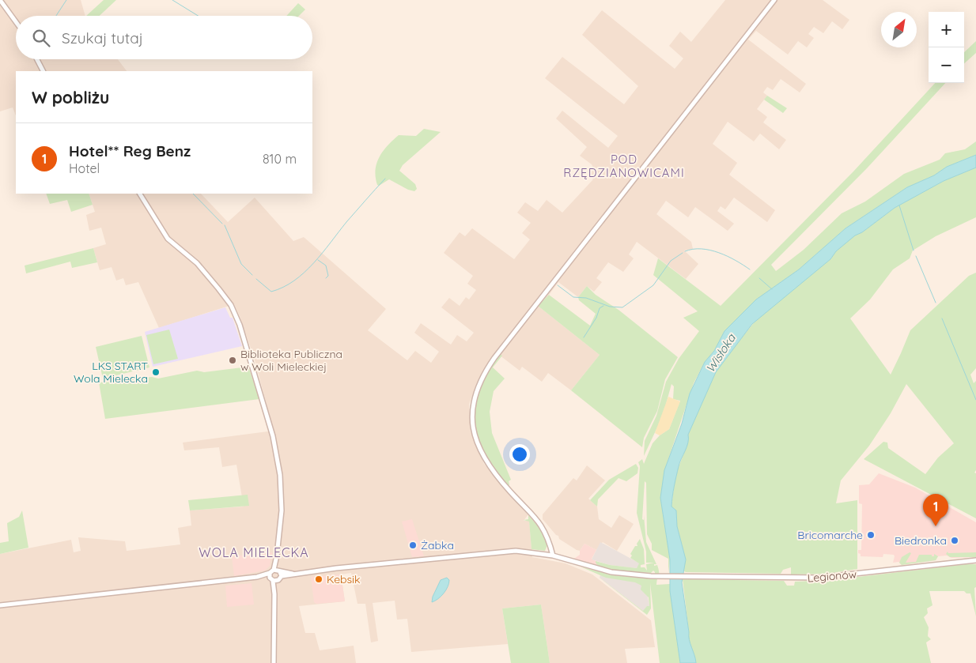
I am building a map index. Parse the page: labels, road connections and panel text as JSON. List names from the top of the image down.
{
  "streets": {
    "street": ["Legionów"]
  },
  "districts": ["POD RZĘDZIANOWICAMI", "WOLA MIELECKA"],
  "water": ["Wisłoka"],
  "places": [
    "Biblioteka Publiczna w Woli Mieleckiej",
    "LKS START Wola Mielecka",
    "Bricomarche",
    "Biedronka",
    "Żabka",
    "Kebsik"
  ],
  "north": "top right",
  "page": {
    "map_buttons": ["+", "−"],
    "search": "Szukaj tutaj",
    "heading": "W pobliżu",
    "list": [
      {
        "mark": "1",
        "name": "Hotel** Reg Benz",
        "note": "Hotel",
        "value": "810 m"
      }
    ],
    "pins": "1"
  }
}
